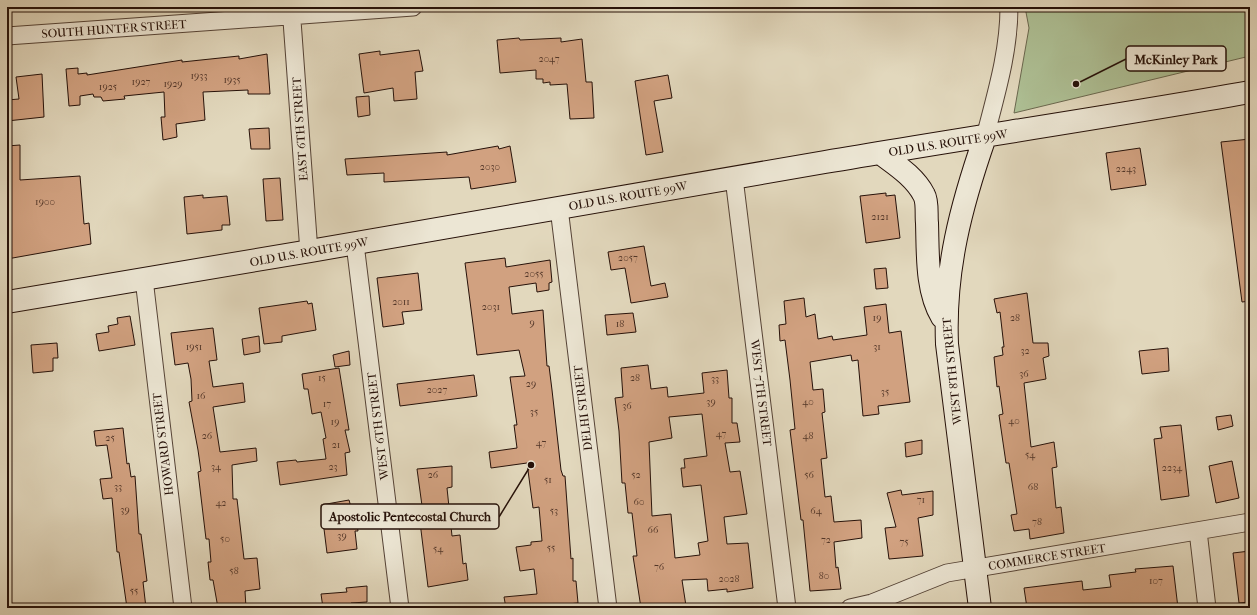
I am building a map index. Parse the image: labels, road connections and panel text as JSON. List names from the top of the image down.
{
  "streets": {
    "main road": ["OLD U.S. ROUTE 99W", "WEST 8TH STREET"],
    "street": [
      "SOUTH HUNTER STREET",
      "EAST 6TH STREET",
      "WEST 7TH STREET",
      "DELHI STREET",
      "WEST 6TH STREET",
      "HOWARD STREET",
      "COMMERCE STREET"
    ]
  },
  "crossings": [
    ["SOUTH HUNTER STREET", "EAST 6TH STREET"],
    ["EAST 6TH STREET", "OLD U.S. ROUTE 99W"],
    ["OLD U.S. ROUTE 99W", "WEST 8TH STREET"],
    ["OLD U.S. ROUTE 99W", "WEST 7TH STREET"],
    ["OLD U.S. ROUTE 99W", "DELHI STREET"],
    ["OLD U.S. ROUTE 99W", "WEST 6TH STREET"],
    ["OLD U.S. ROUTE 99W", "HOWARD STREET"],
    ["WEST 8TH STREET", "COMMERCE STREET"]
  ],
  "places": ["McKinley Park", "Apostolic Pentecostal Church"],
  "house_numbers": [
    "2047",
    "1933",
    "1935",
    "1927",
    "1929",
    "1925",
    "2030",
    "2243",
    "1900",
    "2121",
    "2057",
    "2055",
    "2011",
    "2031",
    "19",
    "28",
    "9",
    "18",
    "1951",
    "31",
    "32",
    "36",
    "15",
    "28",
    "33",
    "29",
    "2027",
    "35",
    "16",
    "39",
    "40",
    "17",
    "36",
    "35",
    "40",
    "19",
    "47",
    "26",
    "48",
    "25",
    "47",
    "21",
    "54",
    "34",
    "23",
    "2234",
    "26",
    "52",
    "56",
    "51",
    "33",
    "68",
    "71",
    "60",
    "42",
    "39",
    "53",
    "64",
    "78",
    "66",
    "39",
    "50",
    "72",
    "75",
    "55",
    "54",
    "76",
    "58",
    "80",
    "2028",
    "107",
    "55"
  ]
}
